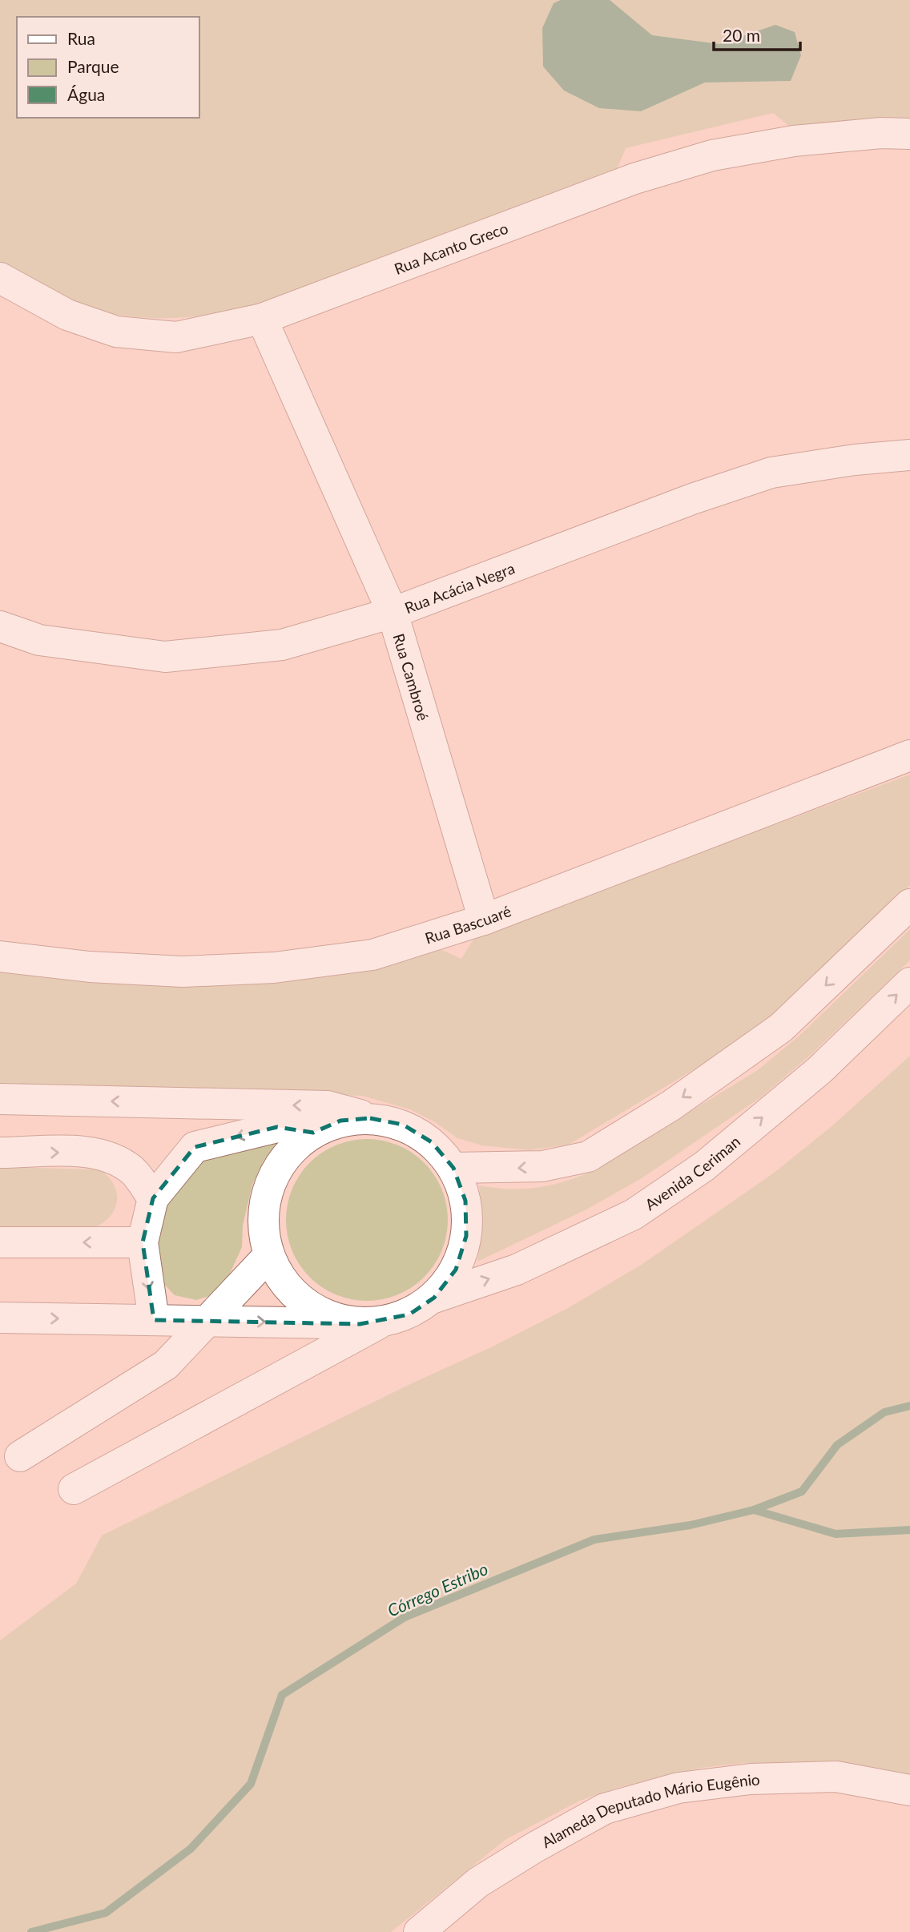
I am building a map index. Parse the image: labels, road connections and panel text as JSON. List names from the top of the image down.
{
  "streets": {
    "street": [
      "Rua Acanto Greco",
      "Rua Acácia Negra",
      "Rua Cambroé",
      "Rua Bascuaré",
      "Avenida Ceriman",
      "Alameda Deputado Mário Eugênio"
    ]
  },
  "crossings": [
    ["Rua Acanto Greco", "Rua Cambroé"],
    ["Rua Acácia Negra", "Rua Cambroé"],
    ["Rua Cambroé", "Rua Bascuaré"]
  ],
  "water": ["Córrego Estribo"],
  "legend": ["Rua", "Parque", "Água"],
  "scale_bar": "20 m"
}
